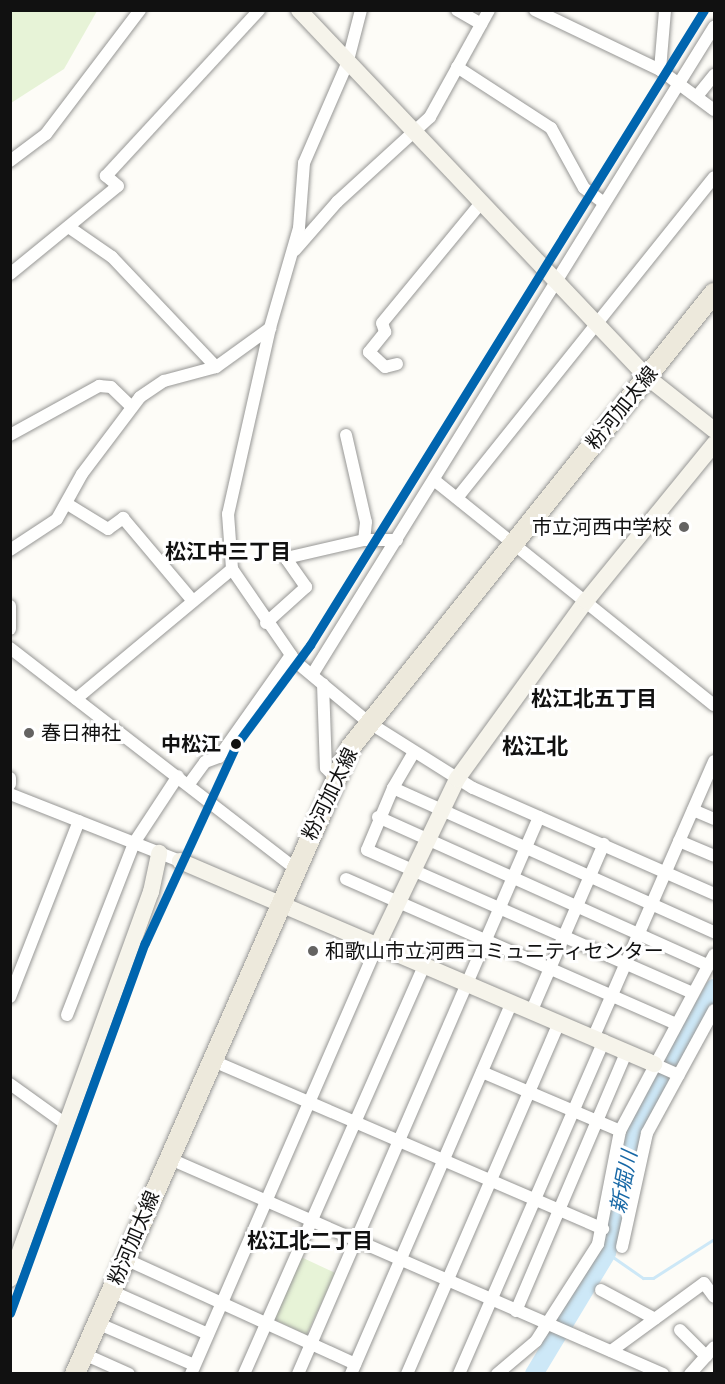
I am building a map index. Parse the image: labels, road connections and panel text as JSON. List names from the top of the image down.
{
  "streets": {
    "main road": ["粉河加太線"]
  },
  "districts": [
    "松江中三丁目",
    "松江北五丁目",
    "松江北",
    "松江北二丁目"
  ],
  "water": ["新堀川"],
  "places": [
    "市立河西中学校",
    "春日神社",
    "中松江",
    "和歌山市立河西コミュニティセンター"
  ]
}
